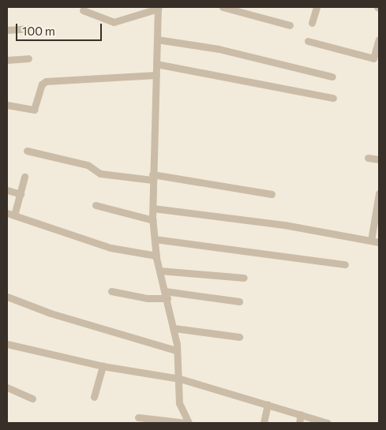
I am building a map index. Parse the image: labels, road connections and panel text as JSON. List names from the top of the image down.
{
  "scale_bar": "100 m"
}
